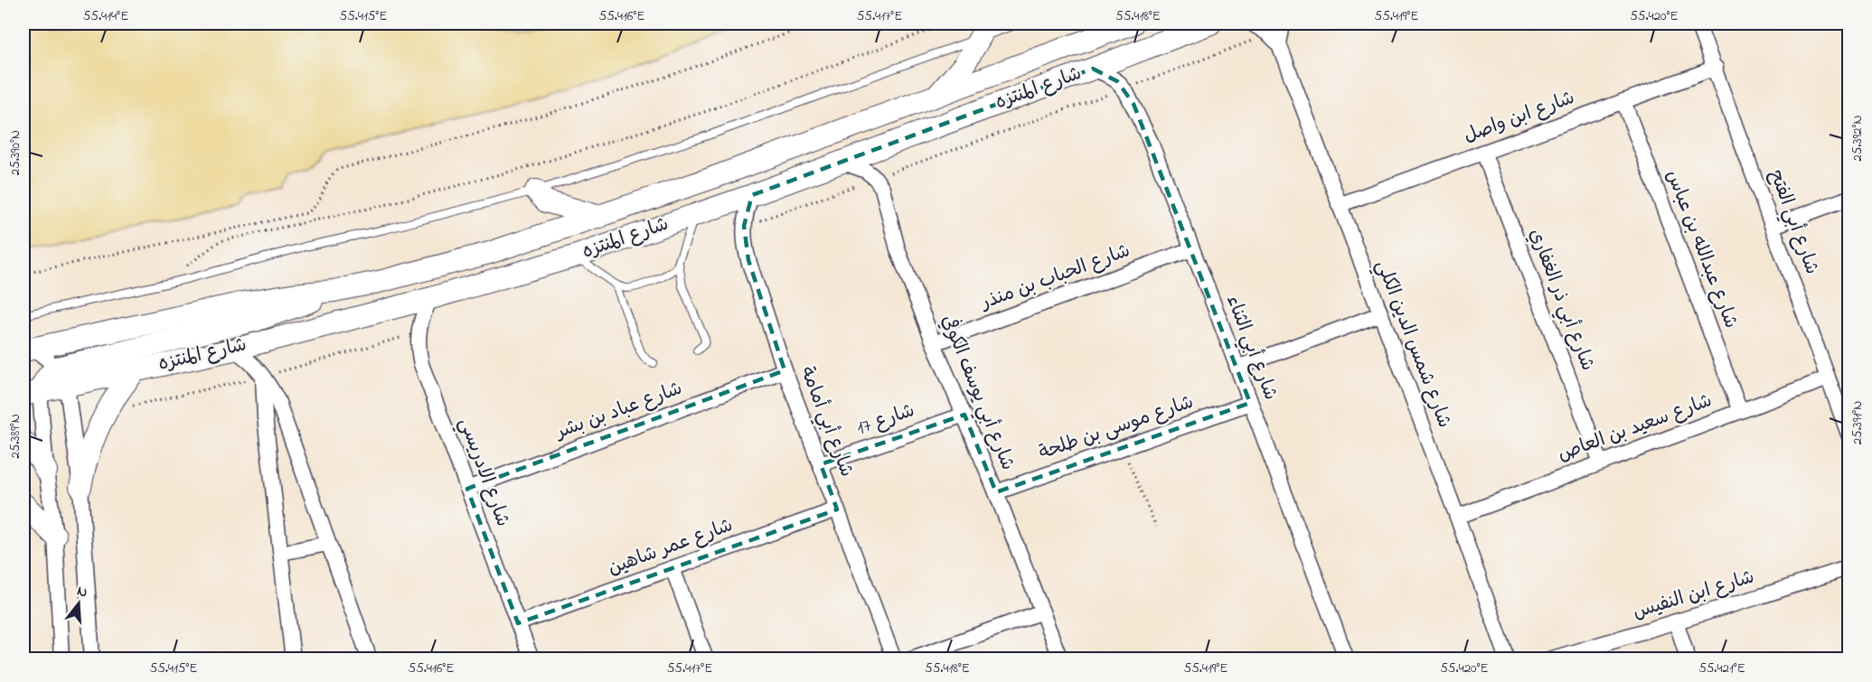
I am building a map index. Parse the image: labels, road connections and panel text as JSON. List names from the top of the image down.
{
  "streets": {
    "main road": ["شارع المنتزه"],
    "street": [
      "شارع ابن واصل",
      "شارع أبي الفتح",
      "شارع عبدالله بن عباس",
      "شارع الحباب بن منذر",
      "شارع أبي ذر الغفاري",
      "شارع شمس الدين الكلي",
      "شارع أبي الثناء",
      "شارع أبي يوسف الكوفي",
      "شارع عباد بن بشر",
      "شارع 17",
      "شارع أبي أمامة",
      "شارع موسى بن طلحة",
      "شارع سعيد بن العاص",
      "شارع الادريسي",
      "شارع عمر شاهين",
      "شارع ابن النفيس"
    ]
  },
  "crossings": [
    ["شارع المنتزه", "شارع أبي الثناء"],
    ["شارع المنتزه", "شارع أبي أمامة"],
    ["شارع المنتزه", "شارع الادريسي"],
    ["شارع ابن واصل", "شارع أبي الفتح"],
    ["شارع ابن واصل", "شارع عبدالله بن عباس"],
    ["شارع ابن واصل", "شارع أبي ذر الغفاري"],
    ["شارع ابن واصل", "شارع شمس الدين الكلي"],
    ["شارع أبي الفتح", "شارع سعيد بن العاص"],
    ["شارع عبدالله بن عباس", "شارع سعيد بن العاص"],
    ["شارع الحباب بن منذر", "شارع أبي الثناء"],
    ["شارع الحباب بن منذر", "شارع أبي يوسف الكوفي"],
    ["شارع أبي ذر الغفاري", "شارع سعيد بن العاص"],
    ["شارع شمس الدين الكلي", "شارع سعيد بن العاص"],
    ["شارع أبي الثناء", "شارع موسى بن طلحة"],
    ["شارع أبي يوسف الكوفي", "شارع 17"],
    ["شارع أبي يوسف الكوفي", "شارع موسى بن طلحة"],
    ["شارع عباد بن بشر", "شارع أبي أمامة"],
    ["شارع عباد بن بشر", "شارع الادريسي"],
    ["شارع 17", "شارع أبي أمامة"],
    ["شارع أبي أمامة", "شارع عمر شاهين"],
    ["شارع الادريسي", "شارع عمر شاهين"]
  ],
  "north": "top",
  "coordinates": [
    "55.414°E",
    "55.415°E",
    "55.416°E",
    "55.417°E",
    "55.418°E",
    "55.419°E",
    "55.420°E",
    "25.392°N",
    "25.390°N",
    "25.391°N",
    "25.389°N",
    "55.421°E"
  ]
}
